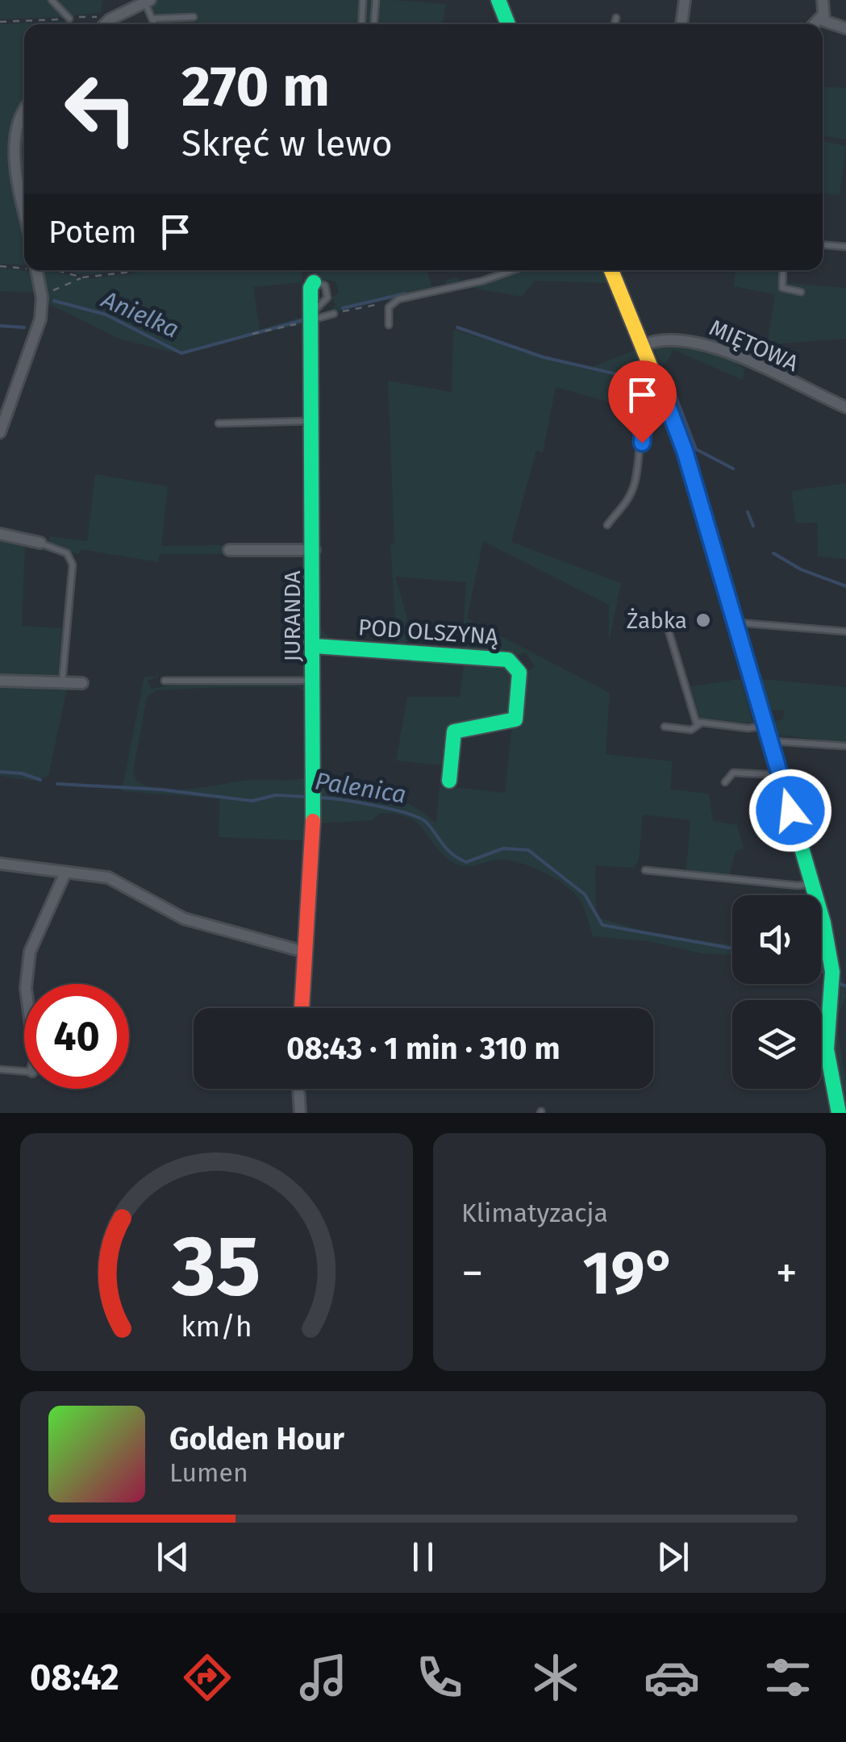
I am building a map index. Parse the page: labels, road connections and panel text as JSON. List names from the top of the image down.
{
  "streets": {
    "street": ["MIĘTOWA", "JURANDA", "POD OLSZYNĄ"]
  },
  "crossings": [
    ["JURANDA", "POD OLSZYNĄ"]
  ],
  "water": ["Anielka", "Palenica"],
  "places": ["Żabka"],
  "page": {
    "turn": ["270 m", "Skręć w lewo"],
    "then": "Potem",
    "limit": "40",
    "trip": "08:43 · 1 min · 310 m",
    "tile": "Klimatyzacja",
    "heat": ["−", "19°", "+"],
    "song": ["Golden Hour", "Lumen"],
    "tabs": "08:42",
    "gauge": ["35", "km/h"]
  }
}
